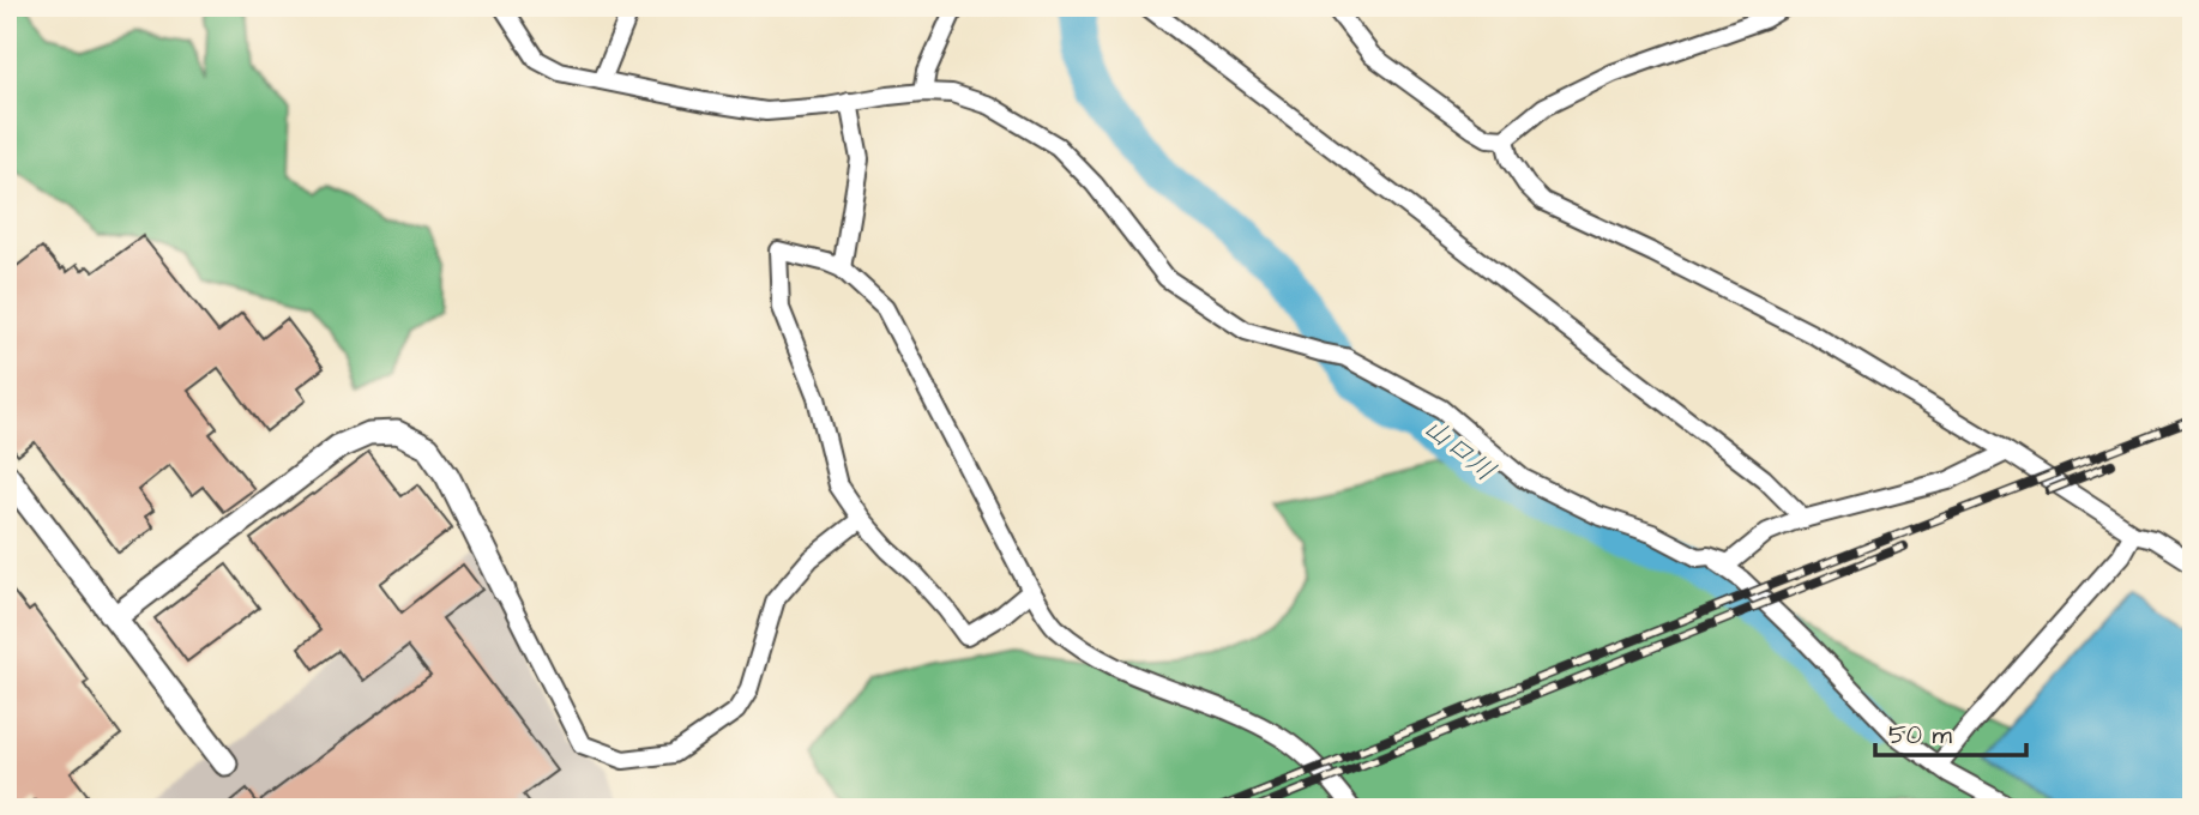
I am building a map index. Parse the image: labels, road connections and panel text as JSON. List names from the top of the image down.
{
  "water": ["山口川"],
  "scale_bar": "50 m"
}
